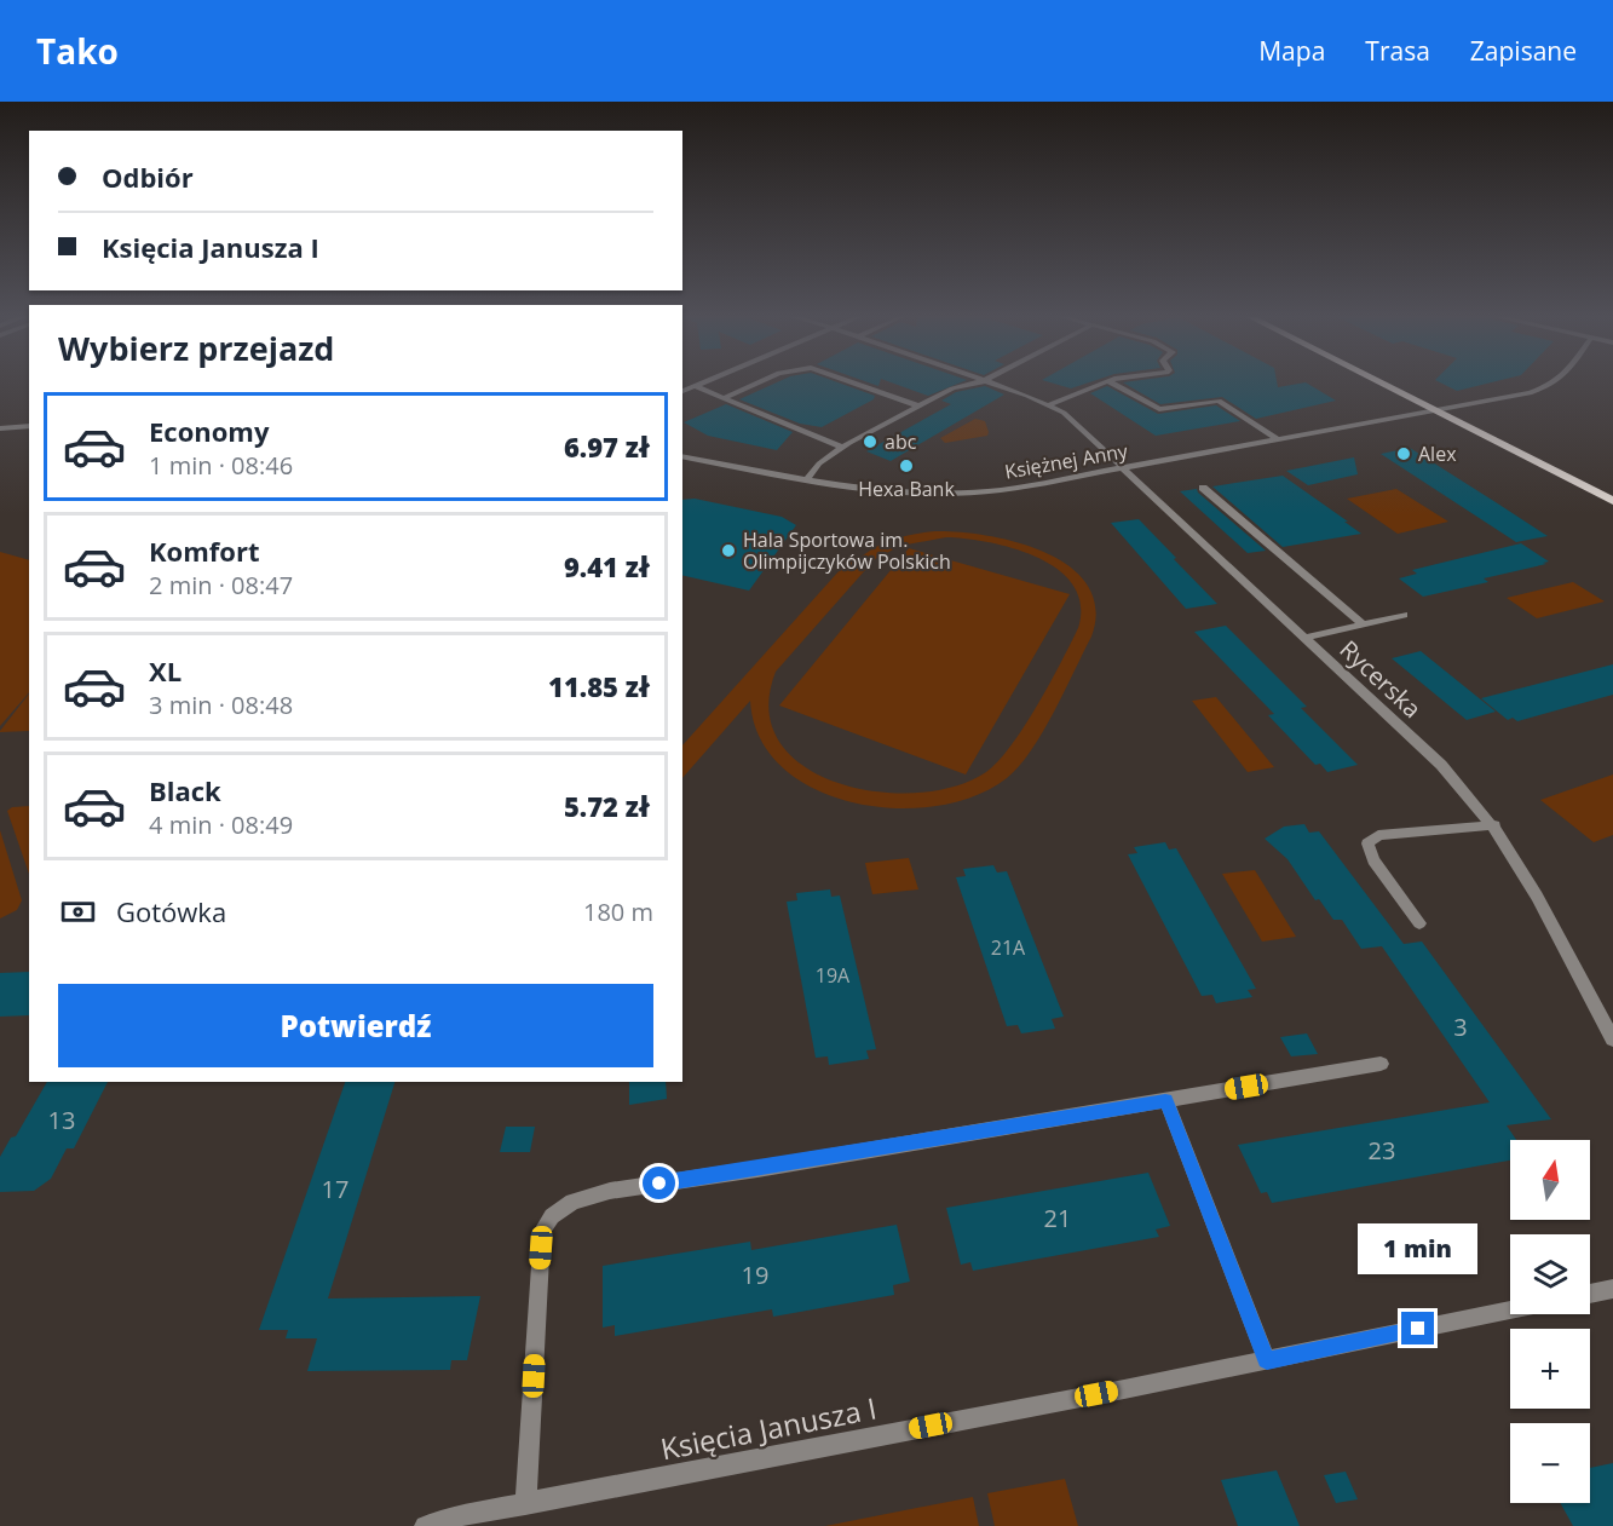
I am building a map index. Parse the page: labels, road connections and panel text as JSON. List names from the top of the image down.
{
  "streets": {
    "street": ["Księżnej Anny", "Rycerska", "Księcia Janusza I"]
  },
  "crossings": [
    ["Księżnej Anny", "Rycerska"]
  ],
  "places": [
    "abc",
    "Alex",
    "Hexa Bank",
    "Hala Sportowa im. Olimpijczyków Polskich"
  ],
  "house_numbers": [
    "21A",
    "19A",
    "3",
    "13",
    "23",
    "17",
    "21",
    "19"
  ],
  "north": "top",
  "page": {
    "header": "Tako",
    "nav": ["Mapa", "Trasa", "Zapisane"],
    "banner": ["Odbiór", "Księcia Janusza I"],
    "heading": "Wybierz przejazd",
    "list": [
      {
        "name": "Economy",
        "note": "1 min · 08:46",
        "value": "6.97 zł"
      },
      {
        "name": "Komfort",
        "note": "2 min · 08:47",
        "value": "9.41 zł"
      },
      {
        "name": "XL",
        "note": "3 min · 08:48",
        "value": "11.85 zł"
      },
      {
        "name": "Black",
        "note": "4 min · 08:49",
        "value": "5.72 zł"
      }
    ],
    "pay": ["Gotówka", "180 m"],
    "buttons": "Potwierdź",
    "map_buttons": ["+", "−"],
    "bubble": "1 min"
  }
}
